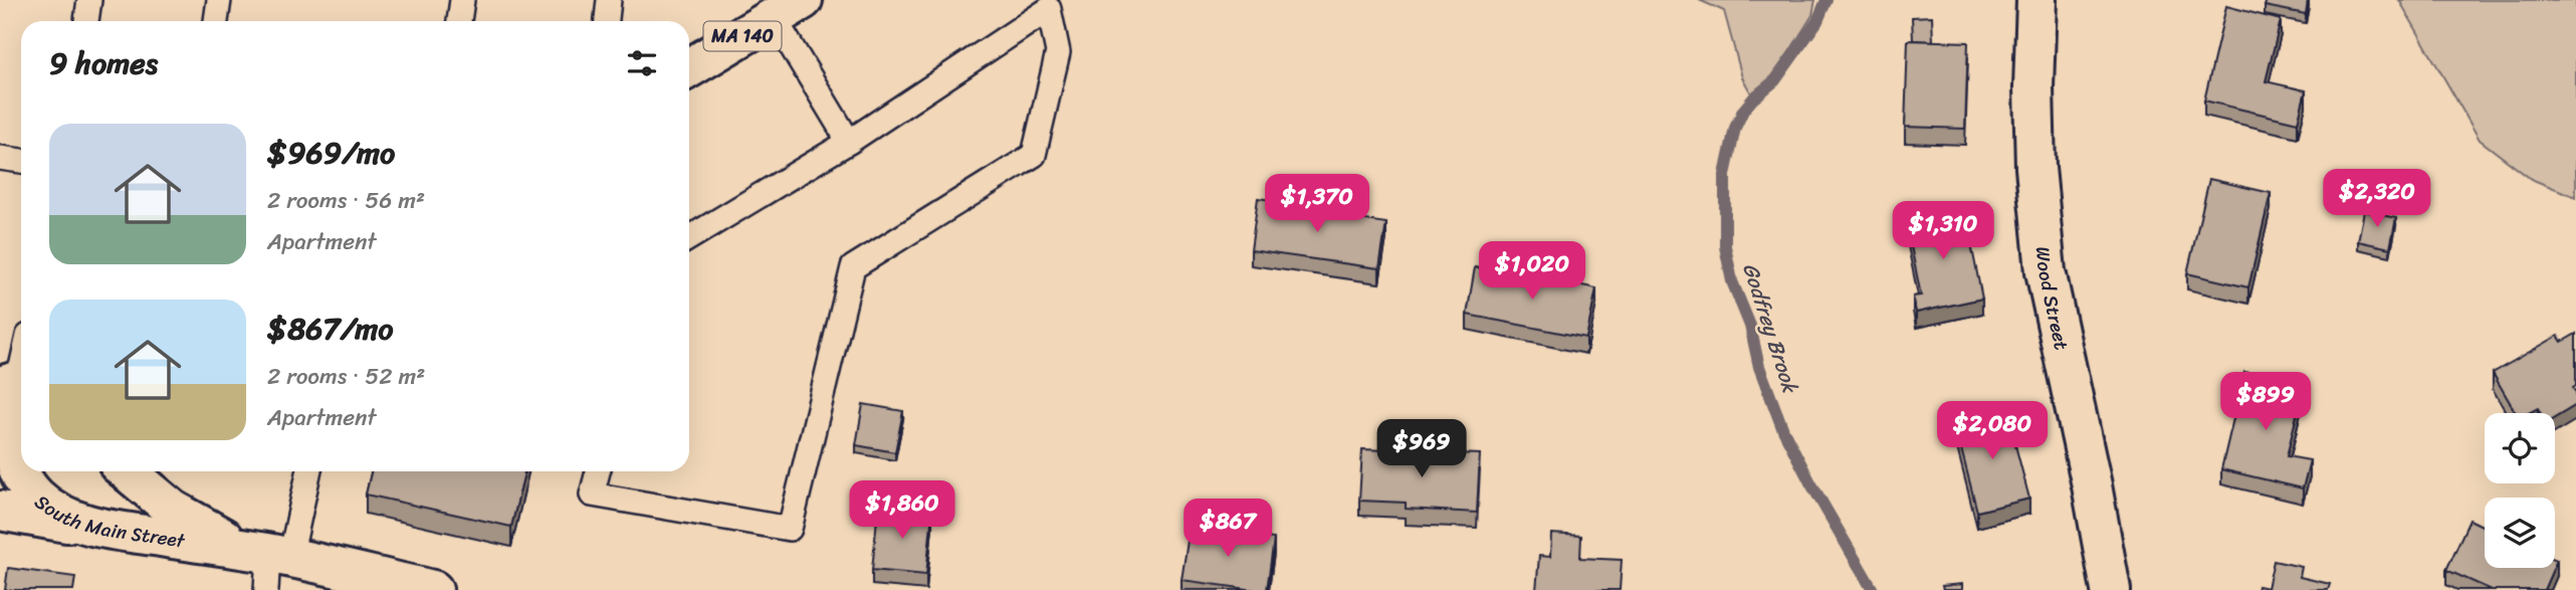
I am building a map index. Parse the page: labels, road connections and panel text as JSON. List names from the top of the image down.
{
  "streets": {
    "main road": ["MA 140", "Wood Street", "South Main Street"]
  },
  "water": ["Godfrey Brook"],
  "page": {
    "heading": "9 homes",
    "list": [
      {
        "name": "$969/mo",
        "note": "2 rooms · 56 m² · Apartment"
      },
      {
        "name": "$867/mo",
        "note": "2 rooms · 52 m² · Apartment"
      }
    ],
    "price": [
      "$2,320",
      "$1,370",
      "$1,310",
      "$1,020",
      "$899",
      "$2,080",
      "$969",
      "$1,860",
      "$867"
    ]
  }
}
